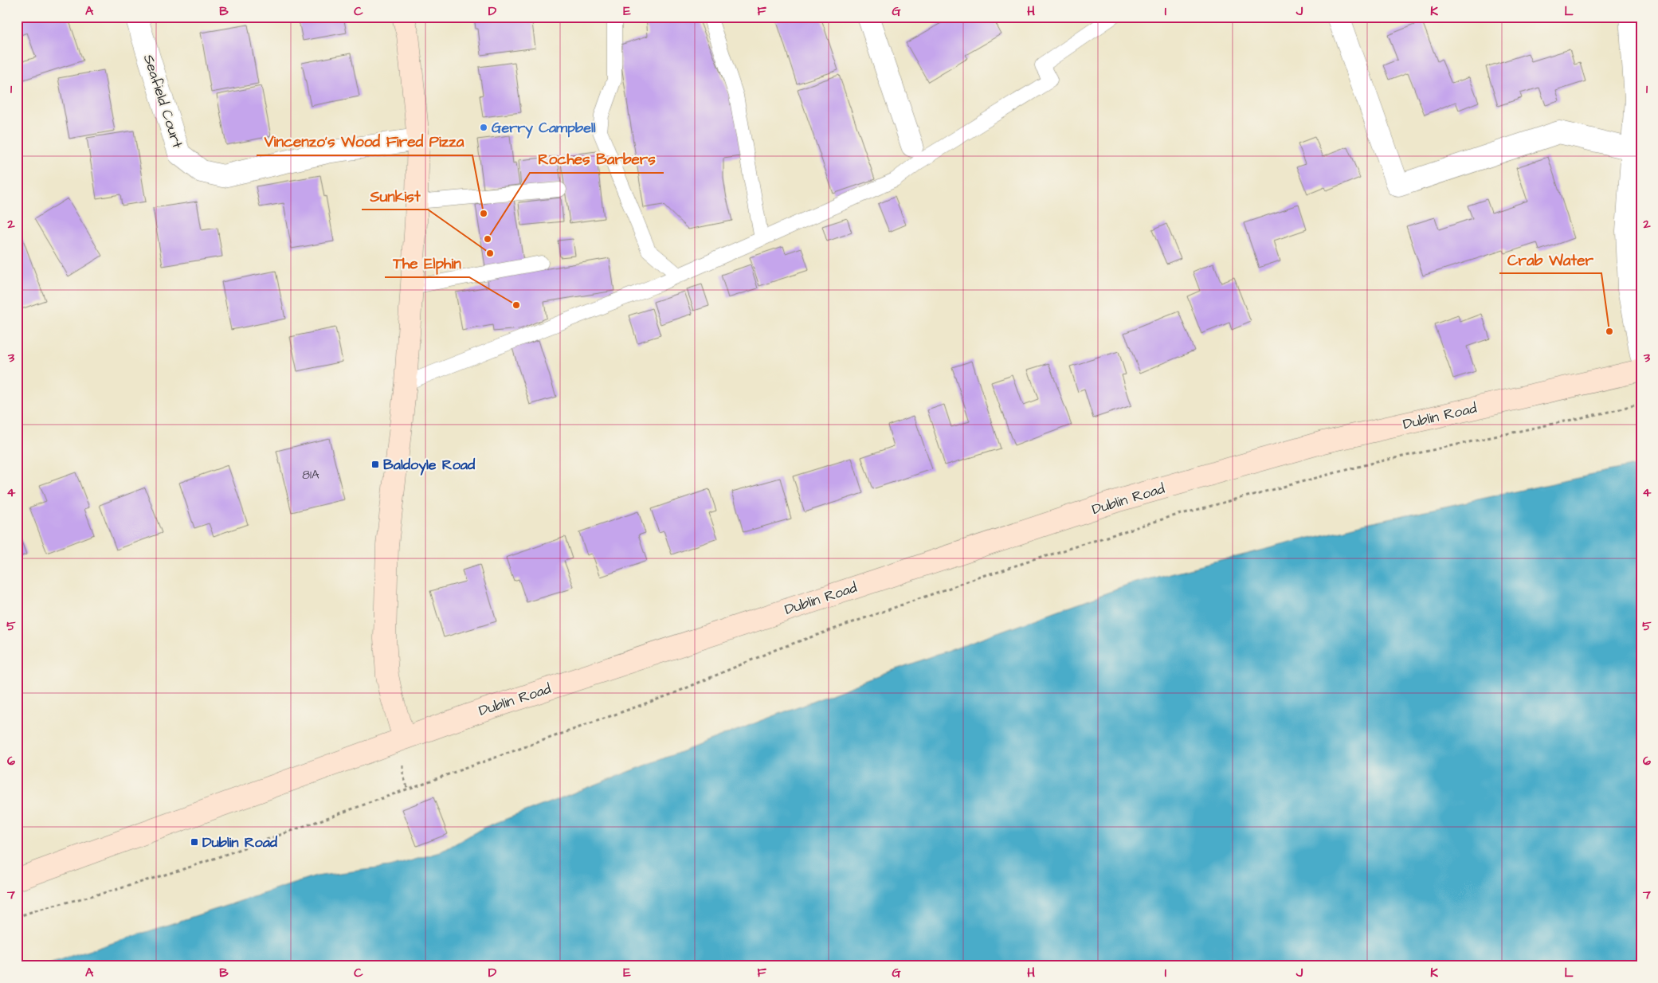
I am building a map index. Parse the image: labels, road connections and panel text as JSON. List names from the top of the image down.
{
  "streets": {
    "main road": ["Dublin Road"],
    "street": ["Seafield Court"]
  },
  "places": {
    "other": [
      "Gerry Campbell",
      "Vincenzo's Wood Fired Pizza",
      "Roches Barbers",
      "Sunkist",
      "The Elphin",
      "Crab Water"
    ],
    "transit": ["Baldoyle Road", "Dublin Road"]
  },
  "house_numbers": ["81A"],
  "grid": {
    "columns": [
      "A",
      "B",
      "C",
      "D",
      "E",
      "F",
      "G",
      "H",
      "I",
      "J",
      "K",
      "L"
    ],
    "rows": [
      "1",
      "2",
      "3",
      "4",
      "5",
      "6",
      "7"
    ]
  }
}
